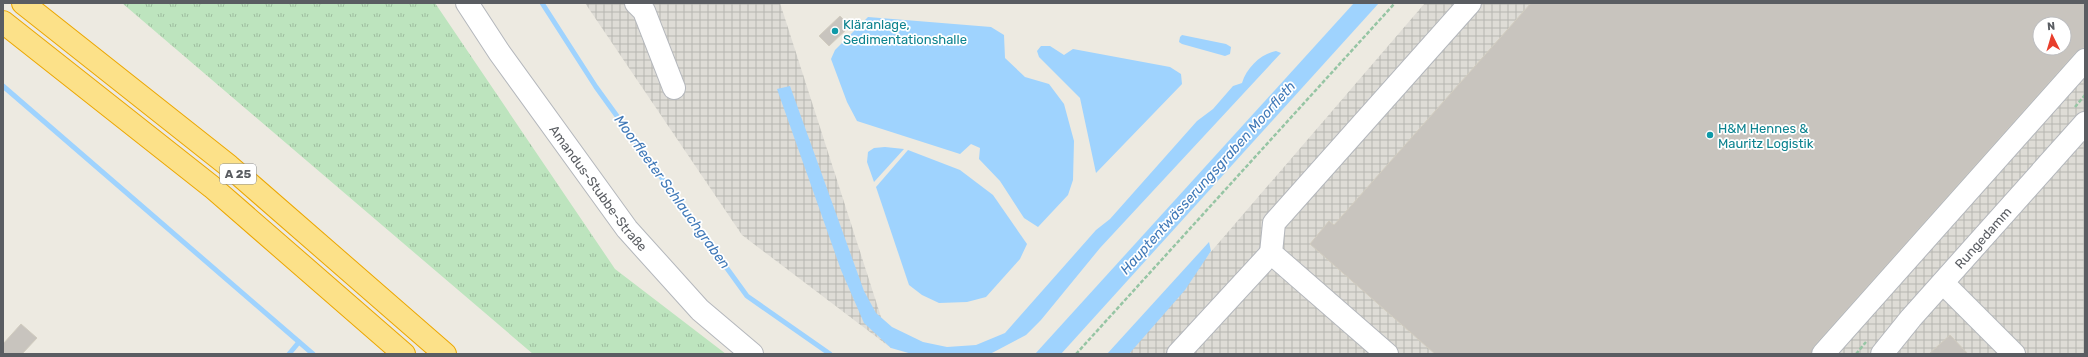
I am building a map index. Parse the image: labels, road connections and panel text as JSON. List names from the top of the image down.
{
  "streets": {
    "highway": ["A 25"],
    "street": ["Amandus-Stubbe-Straße", "Rungedamm"]
  },
  "water": ["Hauptentwässerungsgraben Moorfleth", "Moorfleeter Schlauchgraben"],
  "places": ["Kläranlage, Sedimentationshalle", "H&M Hennes & Mauritz Logistik"],
  "north": "top"
}
